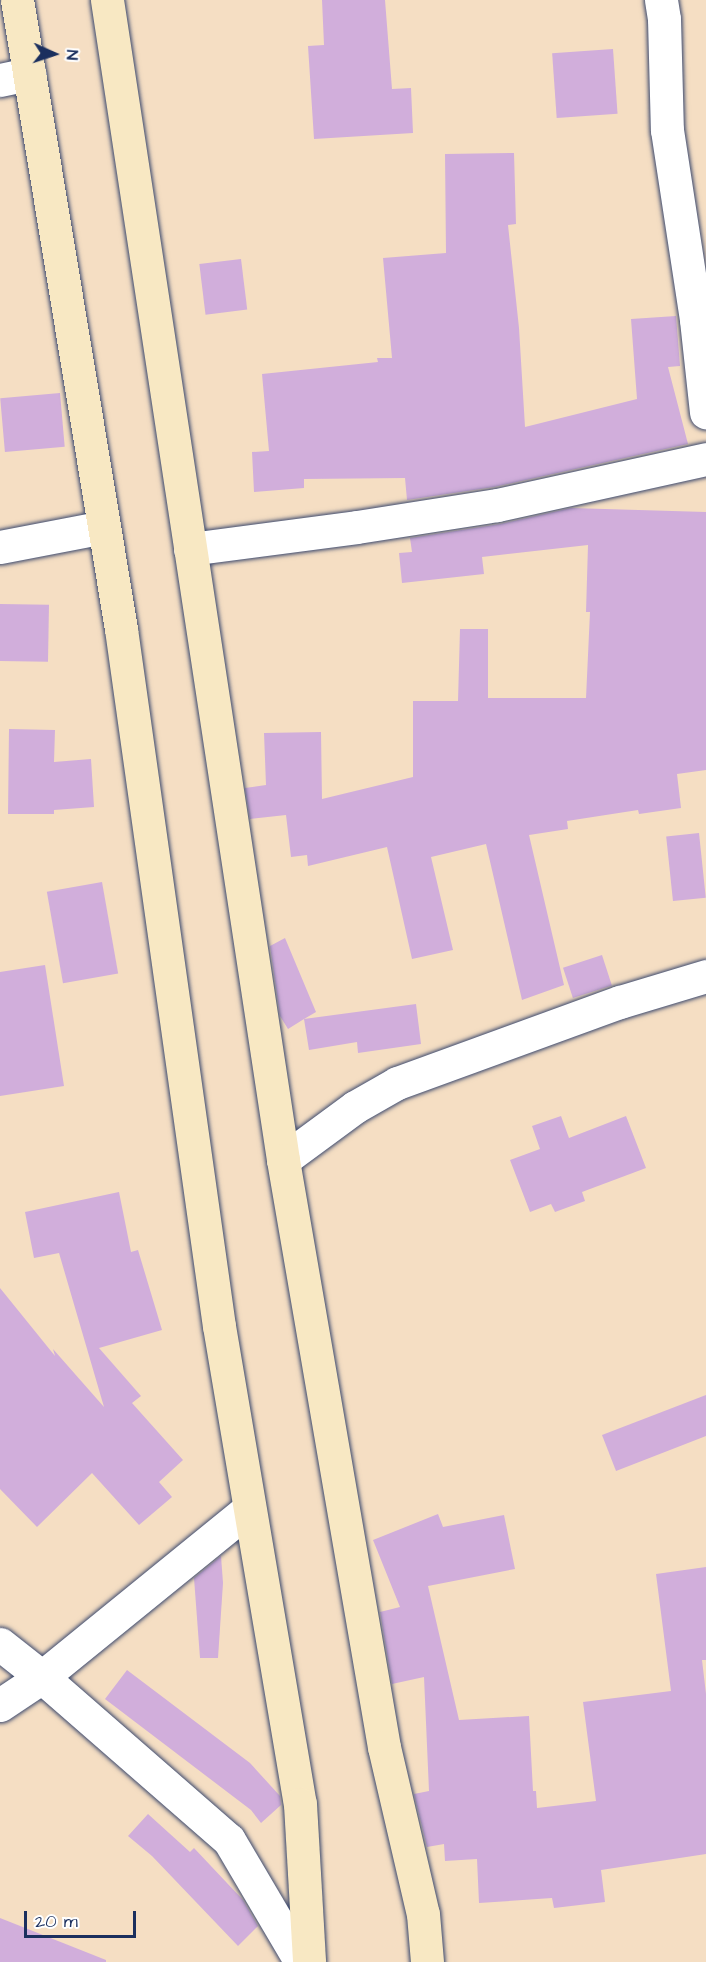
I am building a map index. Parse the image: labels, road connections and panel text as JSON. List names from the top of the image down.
{
  "scale_bar": "20 m",
  "north": "right"
}
